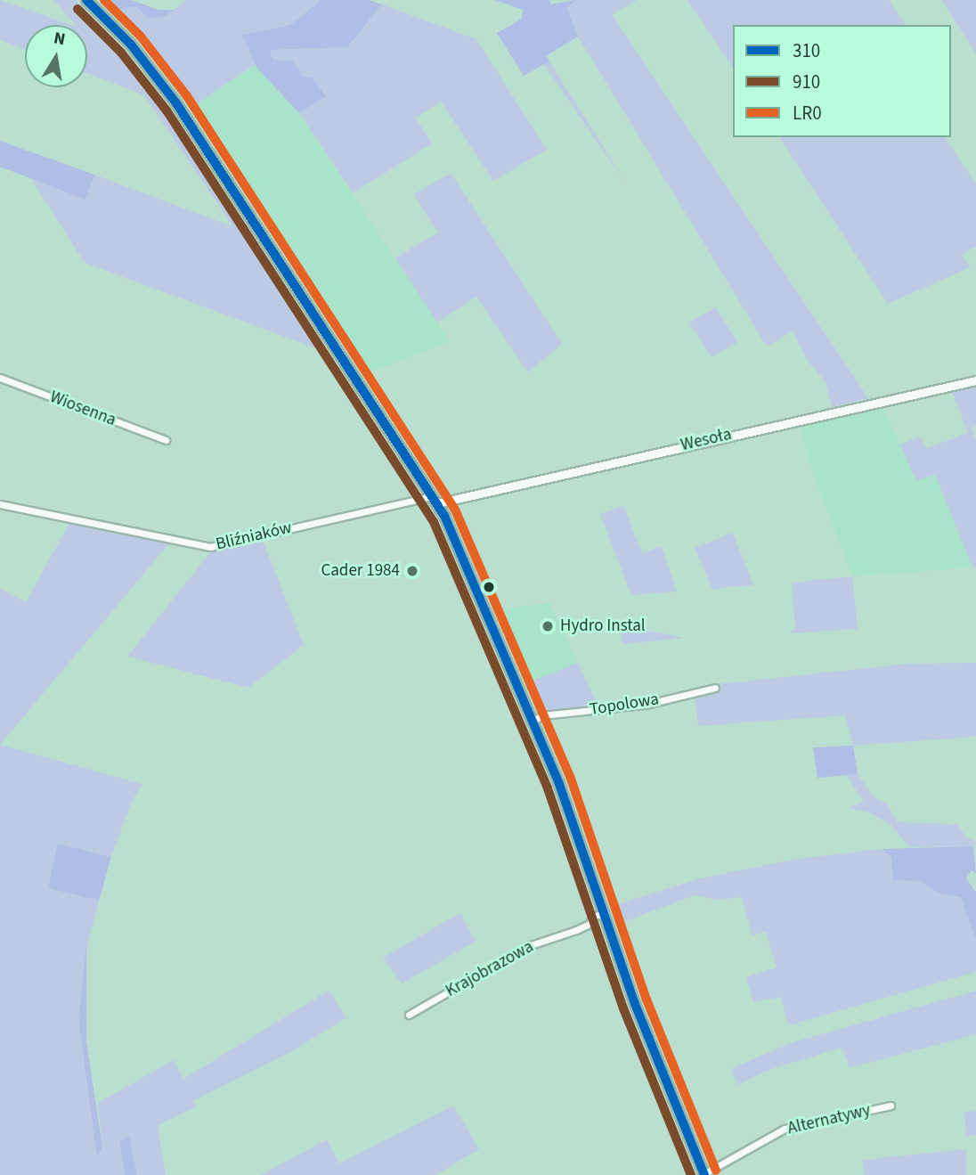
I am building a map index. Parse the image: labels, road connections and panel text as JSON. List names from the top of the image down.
{
  "streets": {
    "street": [
      "Wiosenna",
      "Wesoła",
      "Bliźniaków",
      "Topolowa",
      "Krajobrazowa",
      "Alternatywy"
    ]
  },
  "crossings": [
    ["Wesoła", "Bliźniaków"]
  ],
  "places": ["Cader 1984", "Hydro Instal"],
  "lines": ["transit line 310", "transit line LR0", "transit line 910"],
  "legend": ["310", "910", "LR0"],
  "north": "top"
}
